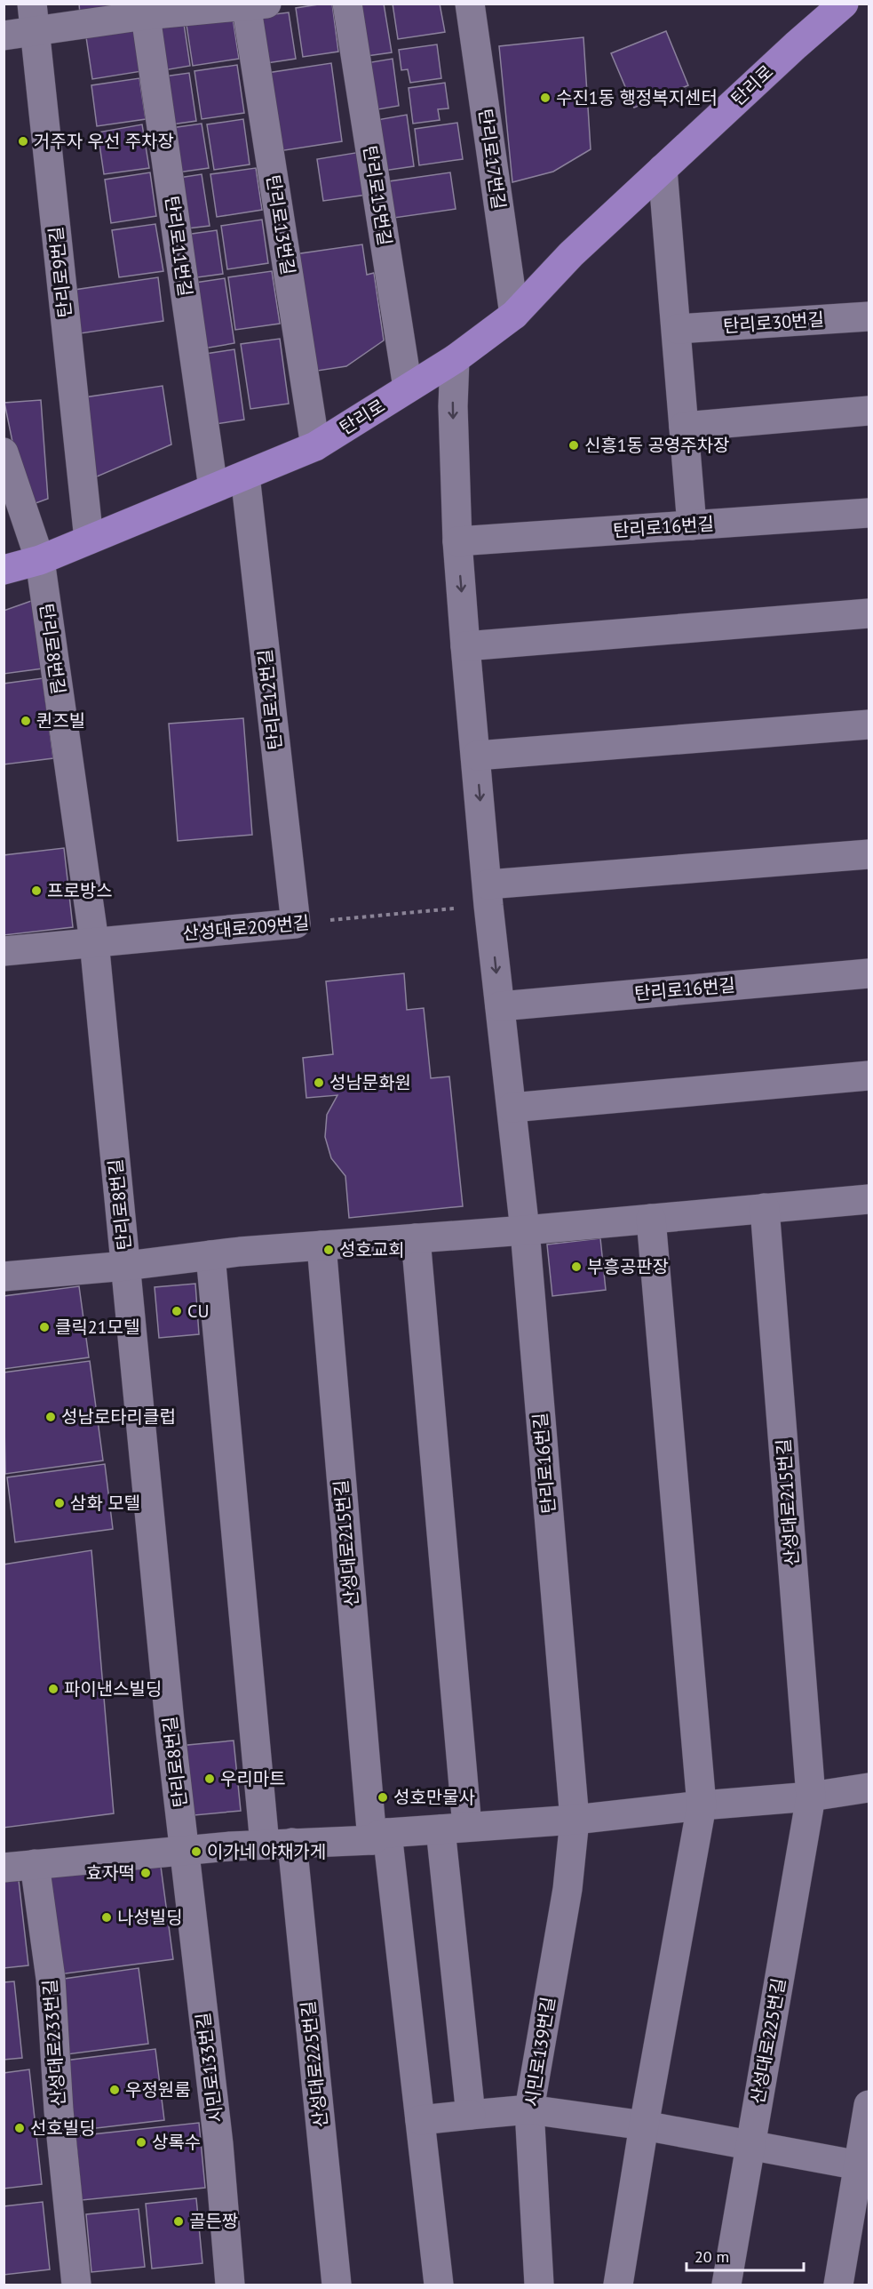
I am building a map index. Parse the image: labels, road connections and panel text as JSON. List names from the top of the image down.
{
  "streets": {
    "main road": ["탄리로"],
    "street": [
      "탄리로17번길",
      "탄리로15번길",
      "탄리로13번길",
      "탄리로11번길",
      "탄리로9번길",
      "탄리로30번길",
      "탄리로16번길",
      "탄리로8번길",
      "탄리로12번길",
      "산성대로209번길",
      "산성대로215번길",
      "산성대로225번길",
      "산성대로233번길",
      "시민로139번길",
      "시민로133번길"
    ]
  },
  "crossings": [
    ["탄리로", "탄리로17번길"],
    ["탄리로", "탄리로15번길"],
    ["탄리로", "탄리로13번길"],
    ["탄리로", "탄리로11번길"],
    ["탄리로", "탄리로9번길"],
    ["탄리로", "탄리로16번길"],
    ["탄리로", "탄리로8번길"],
    ["탄리로", "탄리로12번길"],
    ["탄리로16번길", "산성대로209번길"],
    ["탄리로16번길", "시민로139번길"],
    ["탄리로8번길", "산성대로209번길"],
    ["탄리로8번길", "시민로133번길"],
    ["탄리로12번길", "산성대로209번길"],
    ["산성대로215번길", "산성대로225번길"]
  ],
  "places": [
    "수진1동 행정복지센터",
    "거주자 우선 주차장",
    "신흥1동 공영주차장",
    "퀸즈빌",
    "프로방스",
    "성남문화원",
    "성호교회",
    "부흥공판장",
    "CU",
    "클릭21모텔",
    "성남로타리클럽",
    "삼화 모텔",
    "파이낸스빌딩",
    "우리마트",
    "성호만물사",
    "이가네 야채가게",
    "효자떡",
    "나성빌딩",
    "우정원룸",
    "선호빌딩",
    "상록수",
    "골든짱"
  ],
  "scale_bar": "20 m"
}
